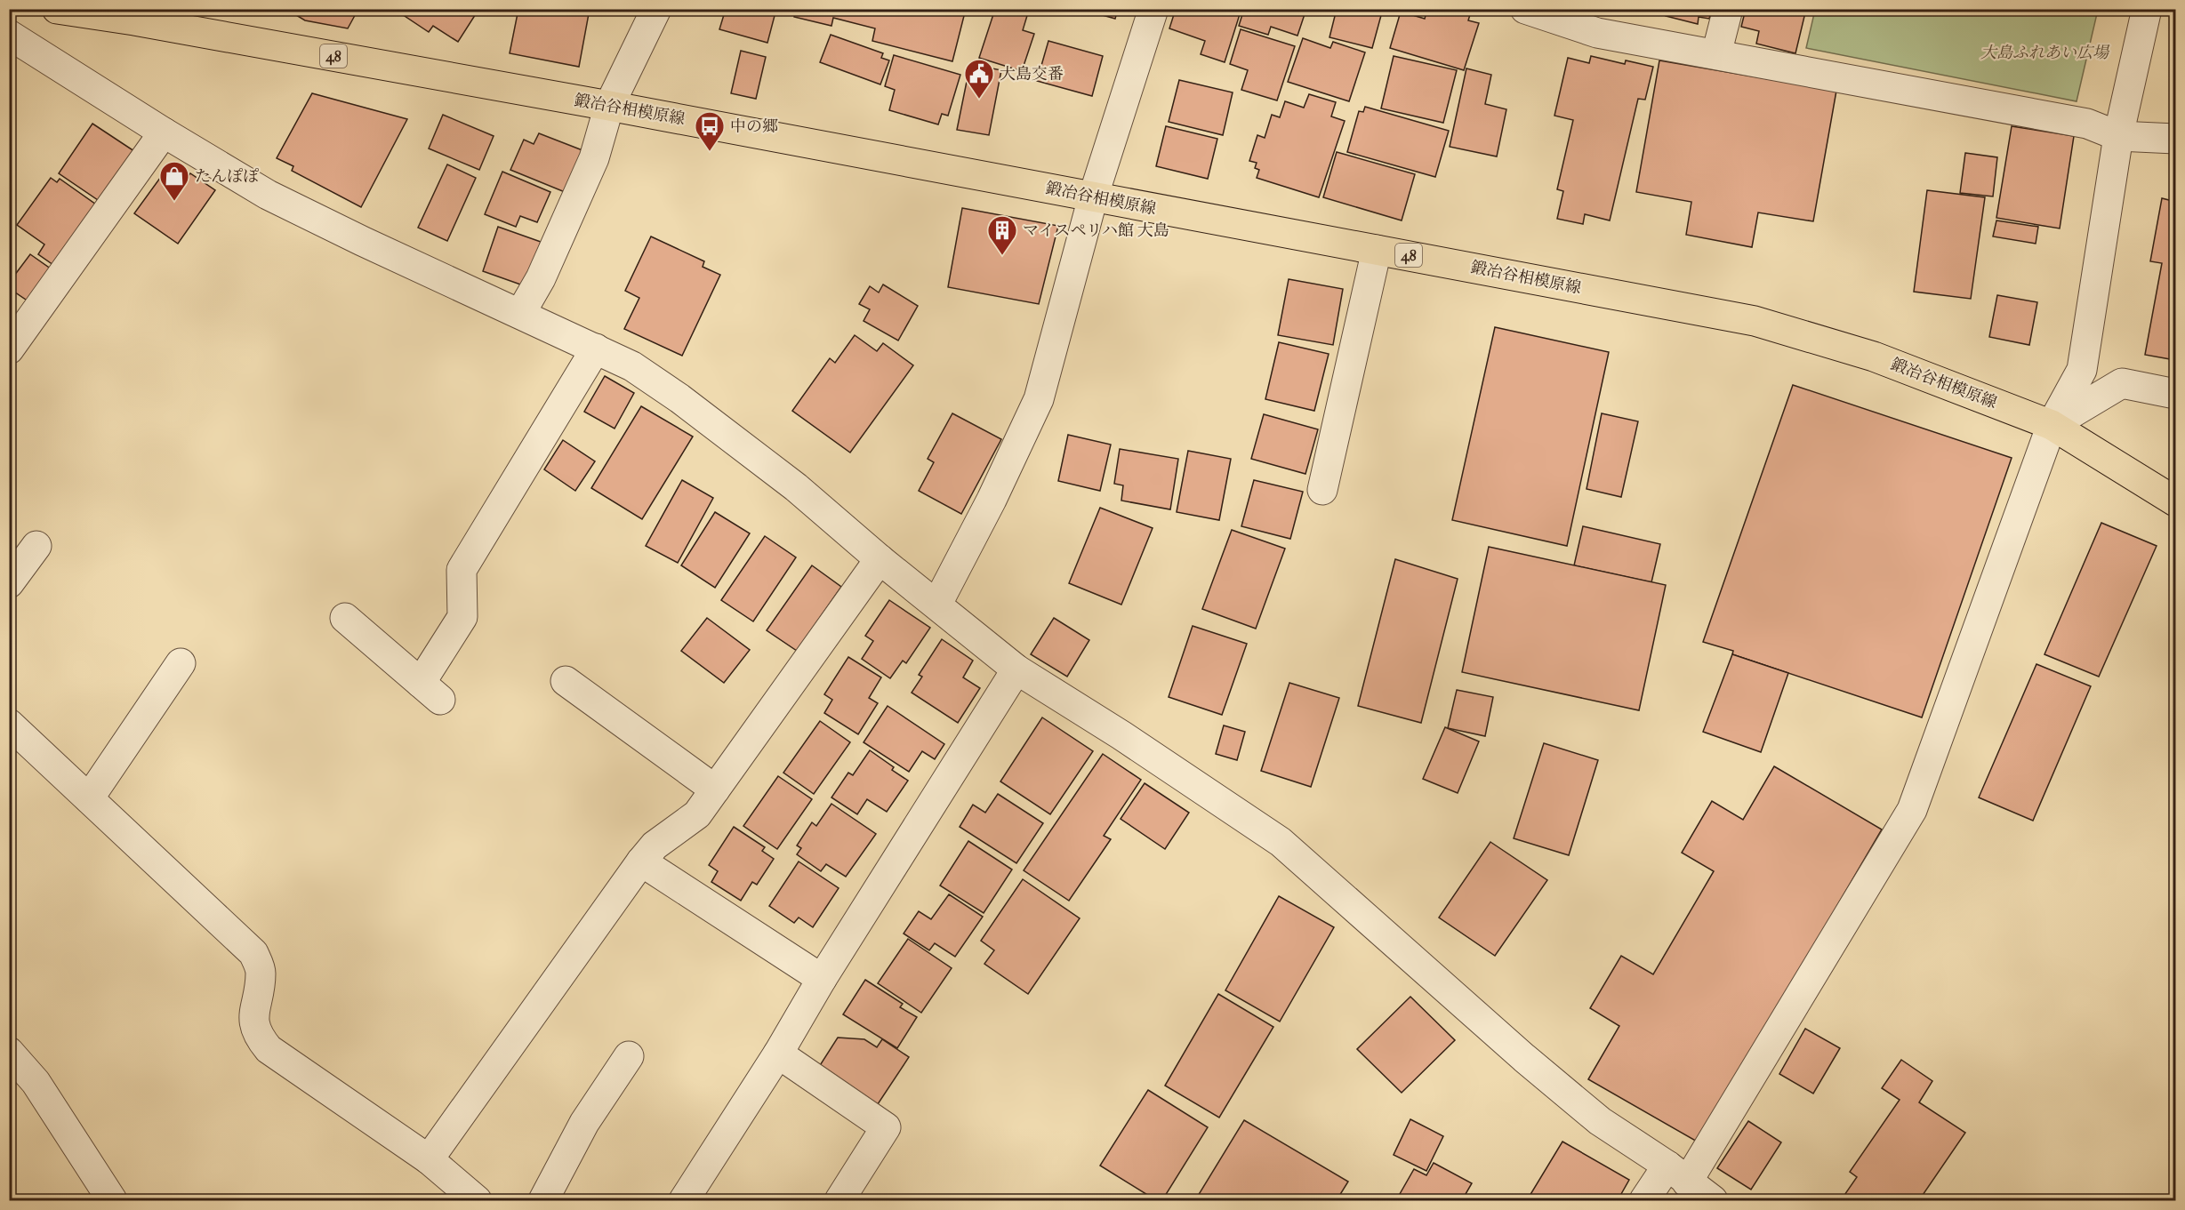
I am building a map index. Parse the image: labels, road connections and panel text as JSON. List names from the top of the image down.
{
  "streets": {
    "main road": ["48", "鍛冶谷相模原線"]
  },
  "parks": ["大島ふれあい広場"],
  "places": {
    "public building": ["大島交番"],
    "bus stop": ["中の郷"],
    "shop": ["たんぽぽ"],
    "building": ["マイスペリハ館 大島"]
  }
}
